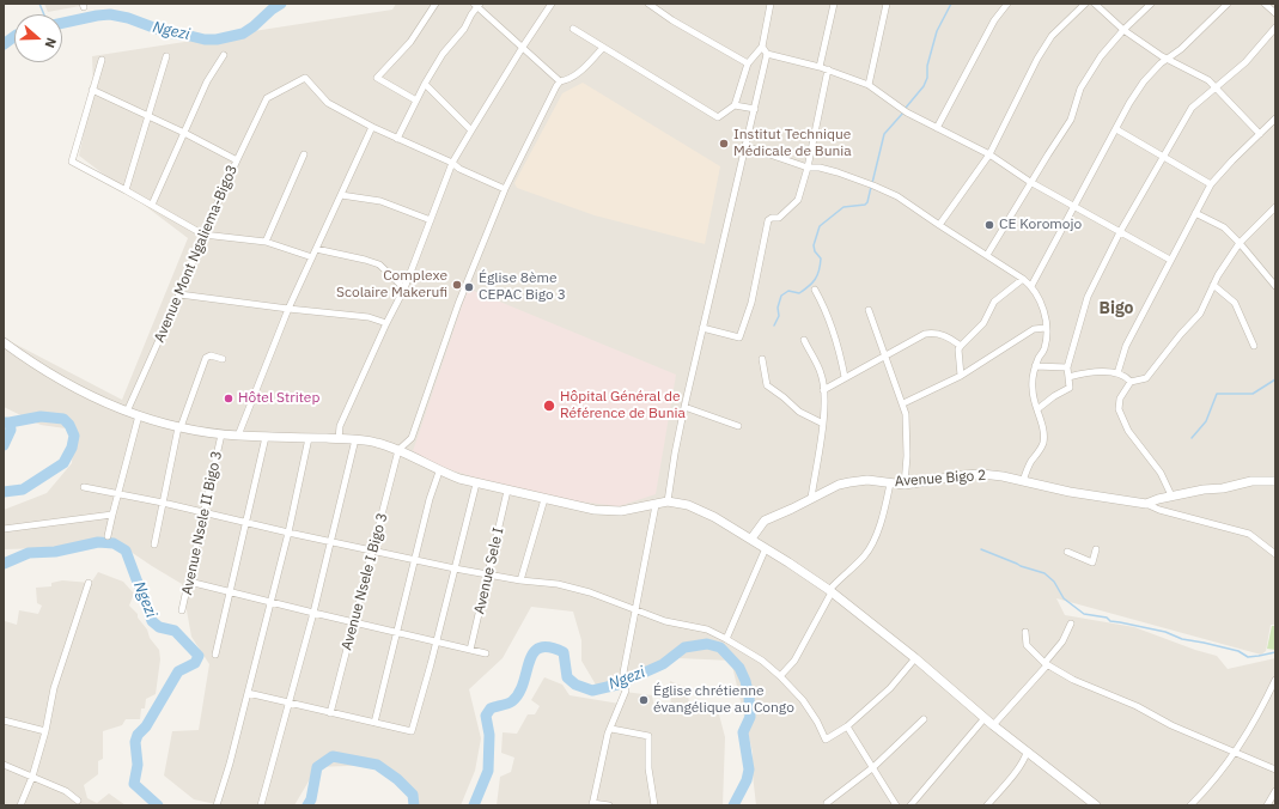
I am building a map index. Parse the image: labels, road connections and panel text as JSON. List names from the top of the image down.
{
  "streets": {
    "street": [
      "Avenue Mont Ngaliema-Bigo3",
      "Avenue Bigo 2",
      "Avenue Nsele II Bigo 3",
      "Avenue Sele I",
      "Avenue Nsele I Bigo 3"
    ]
  },
  "districts": ["Bigo"],
  "water": ["Ngezi"],
  "places": [
    "Institut Technique Médicale de Bunia",
    "CE Koromojo",
    "Complexe Scolaire Makerufi",
    "Église 8ème CEPAC Bigo 3",
    "Hôtel Stritep",
    "Hôpital Général de Référence de Bunia",
    "Église chrétienne évangélique au Congo"
  ],
  "north": "right"
}
